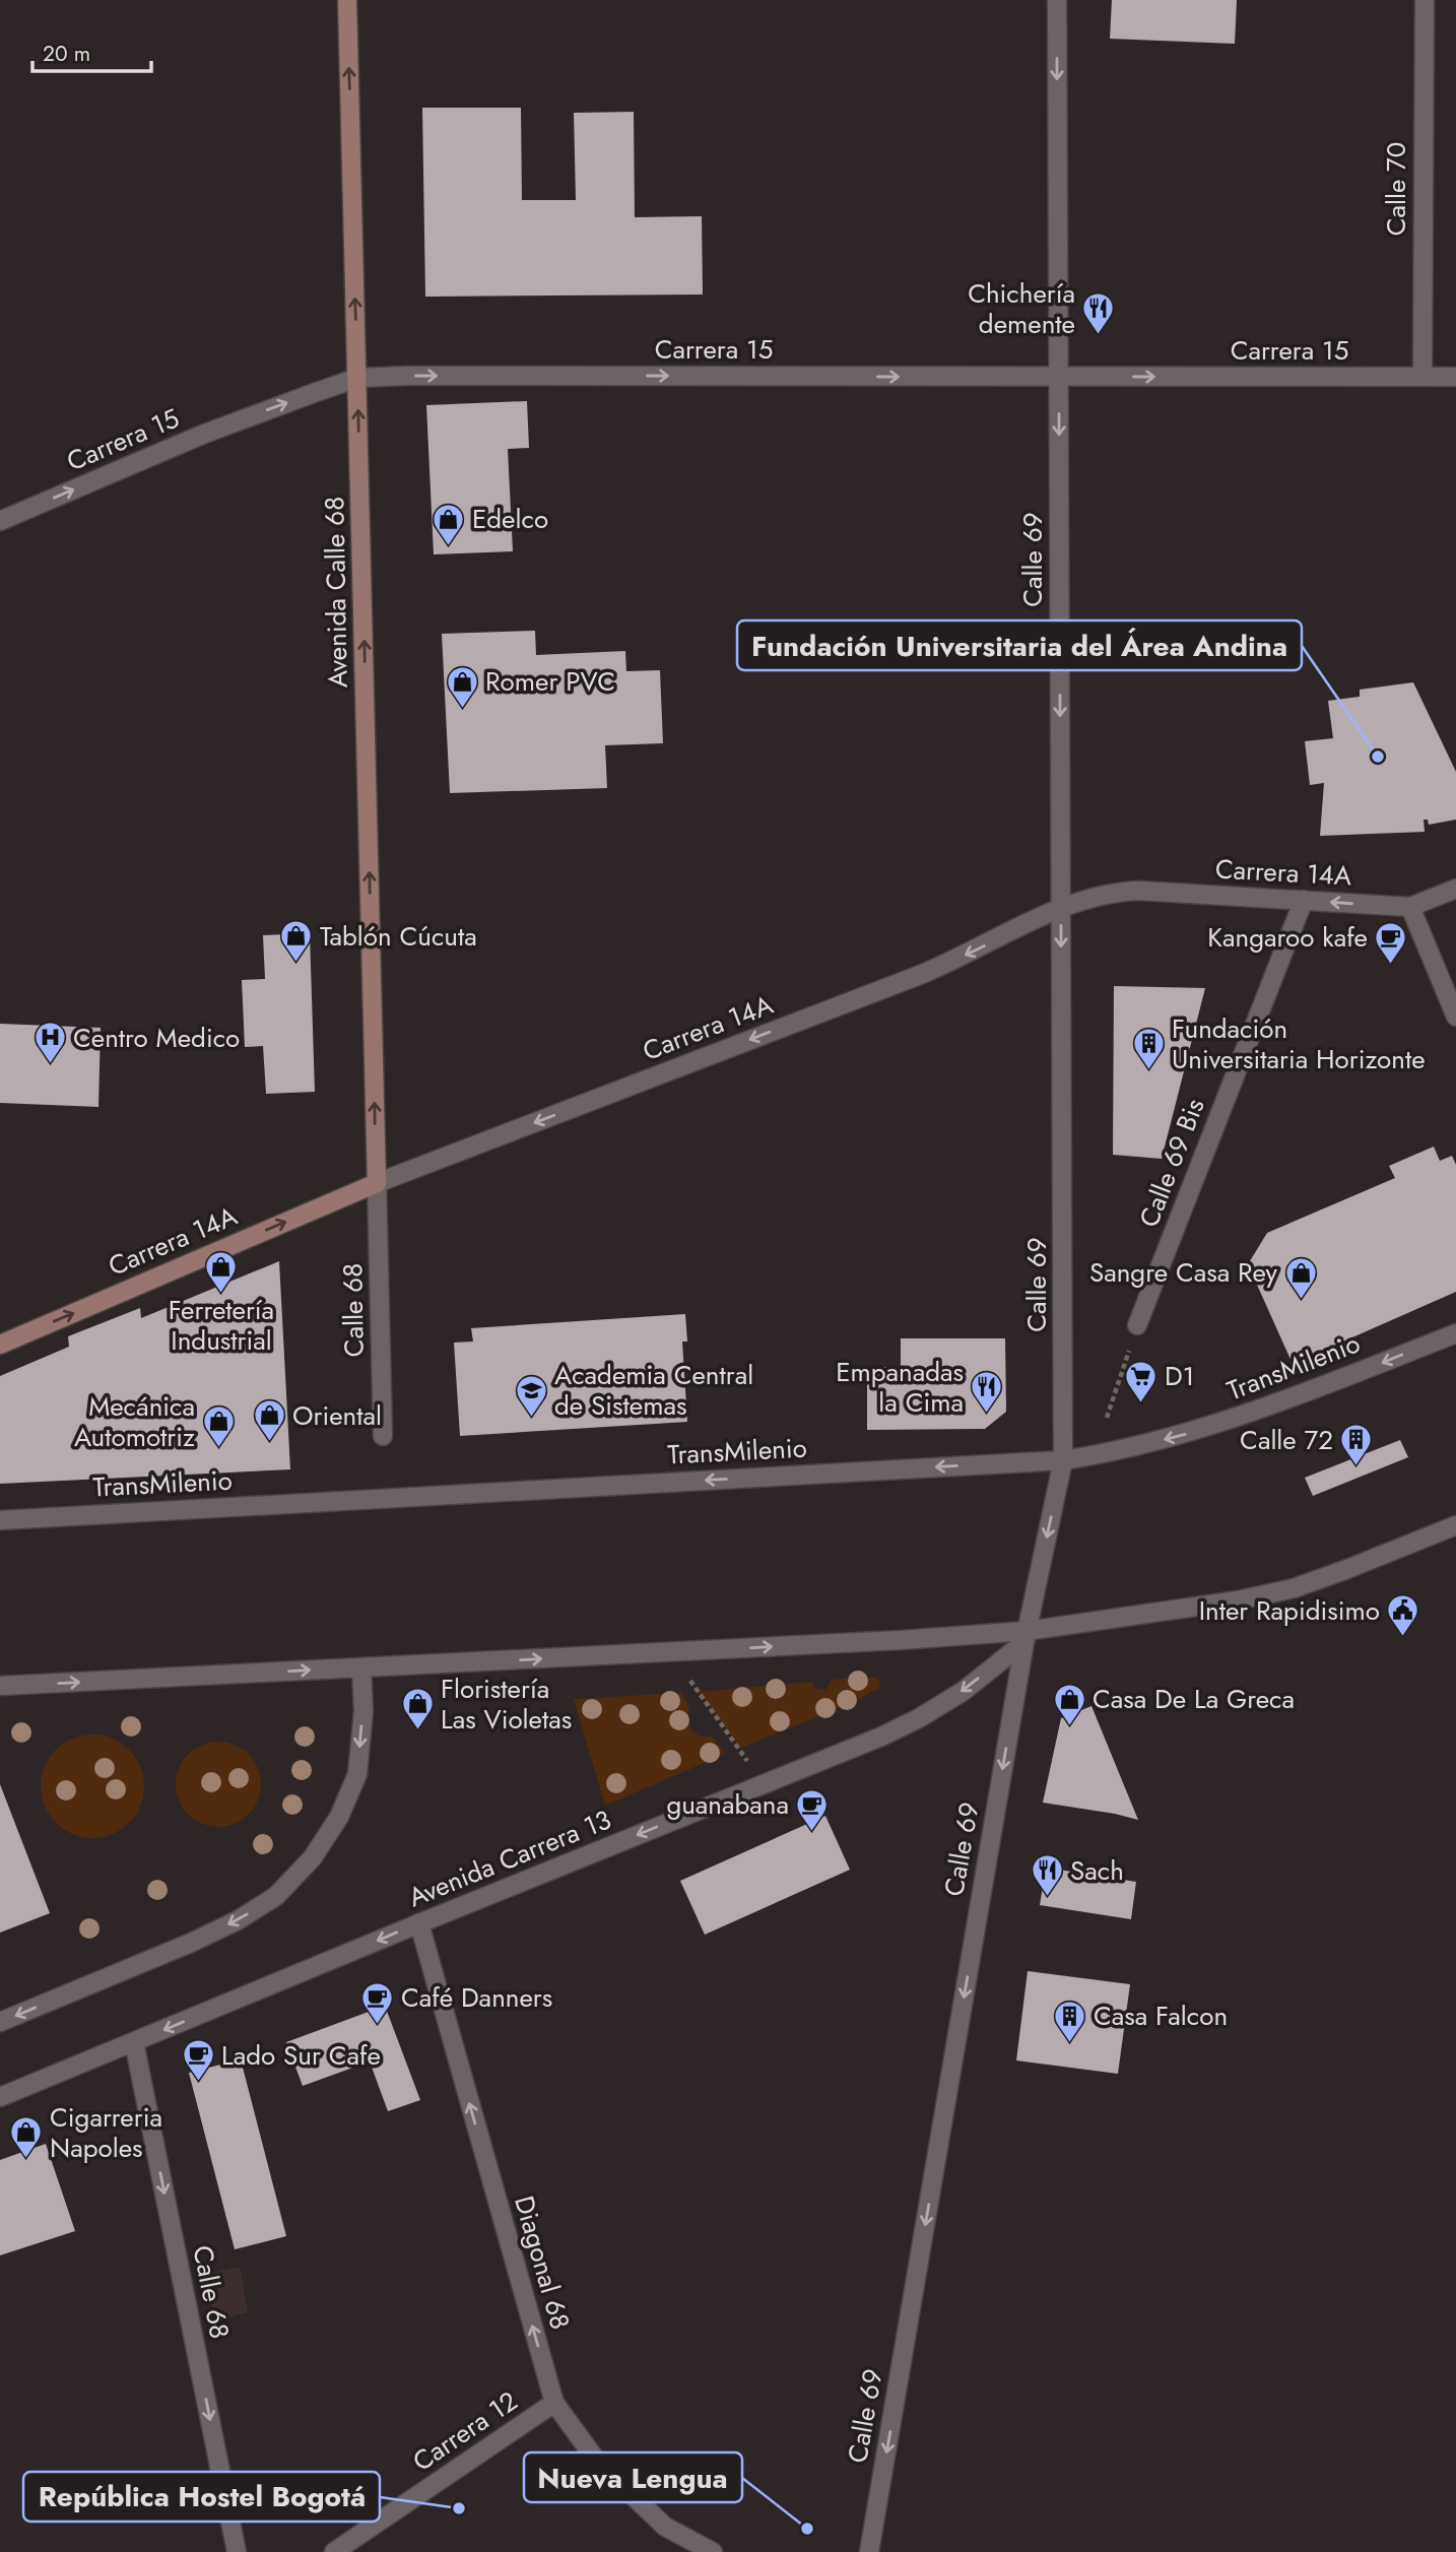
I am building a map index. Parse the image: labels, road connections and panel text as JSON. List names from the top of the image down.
{
  "streets": {
    "main road": ["Avenida Calle 68", "Carrera 14A"],
    "street": [
      "Calle 70",
      "Carrera 15",
      "Calle 69",
      "Calle 69 Bis",
      "Calle 68",
      "TransMilenio",
      "Avenida Carrera 13",
      "Diagonal 68",
      "Carrera 12"
    ]
  },
  "crossings": [
    ["Calle 70", "Carrera 15"],
    ["Carrera 15", "Calle 69"],
    ["Carrera 15", "Avenida Calle 68"],
    ["Calle 69", "Carrera 14A"],
    ["Calle 69", "TransMilenio"],
    ["Calle 69", "Avenida Carrera 13"],
    ["Avenida Calle 68", "Carrera 14A"],
    ["Avenida Calle 68", "Calle 68"],
    ["Carrera 14A", "Calle 69 Bis"],
    ["Carrera 14A", "Calle 68"],
    ["Calle 68", "Avenida Carrera 13"],
    ["Avenida Carrera 13", "Diagonal 68"],
    ["Diagonal 68", "Carrera 12"]
  ],
  "one_way": [
    "Carrera 15",
    "Calle 69",
    "Avenida Calle 68",
    "Calle 68",
    "TransMilenio",
    "Diagonal 68"
  ],
  "places": {
    "restaurant": ["Chichería demente", "Empanadas la Cima", "Sach"],
    "shop": [
      "Edelco",
      "Romer PVC",
      "Tablón Cúcuta",
      "Ferretería Industrial",
      "Sangre Casa Rey",
      "Oriental",
      "Mecánica Automotriz",
      "Casa De La Greca",
      "Floristería Las Violetas",
      "Cigarreria Napoles"
    ],
    "other": ["Fundación Universitaria del Área Andina", "República Hostel Bogotá", "Nueva Lengua"],
    "cafe": [
      "Kangaroo kafe",
      "guanabana",
      "Café Danners",
      "Lado Sur Cafe"
    ],
    "hospital": ["Centro Medico"],
    "building": ["Fundación Universitaria Horizonte", "Calle 72", "Casa Falcon"],
    "supermarket": ["D1"],
    "school or university": ["Academia Central de Sistemas"],
    "public building": ["Inter Rapidisimo"]
  },
  "scale_bar": "20 m"
}
